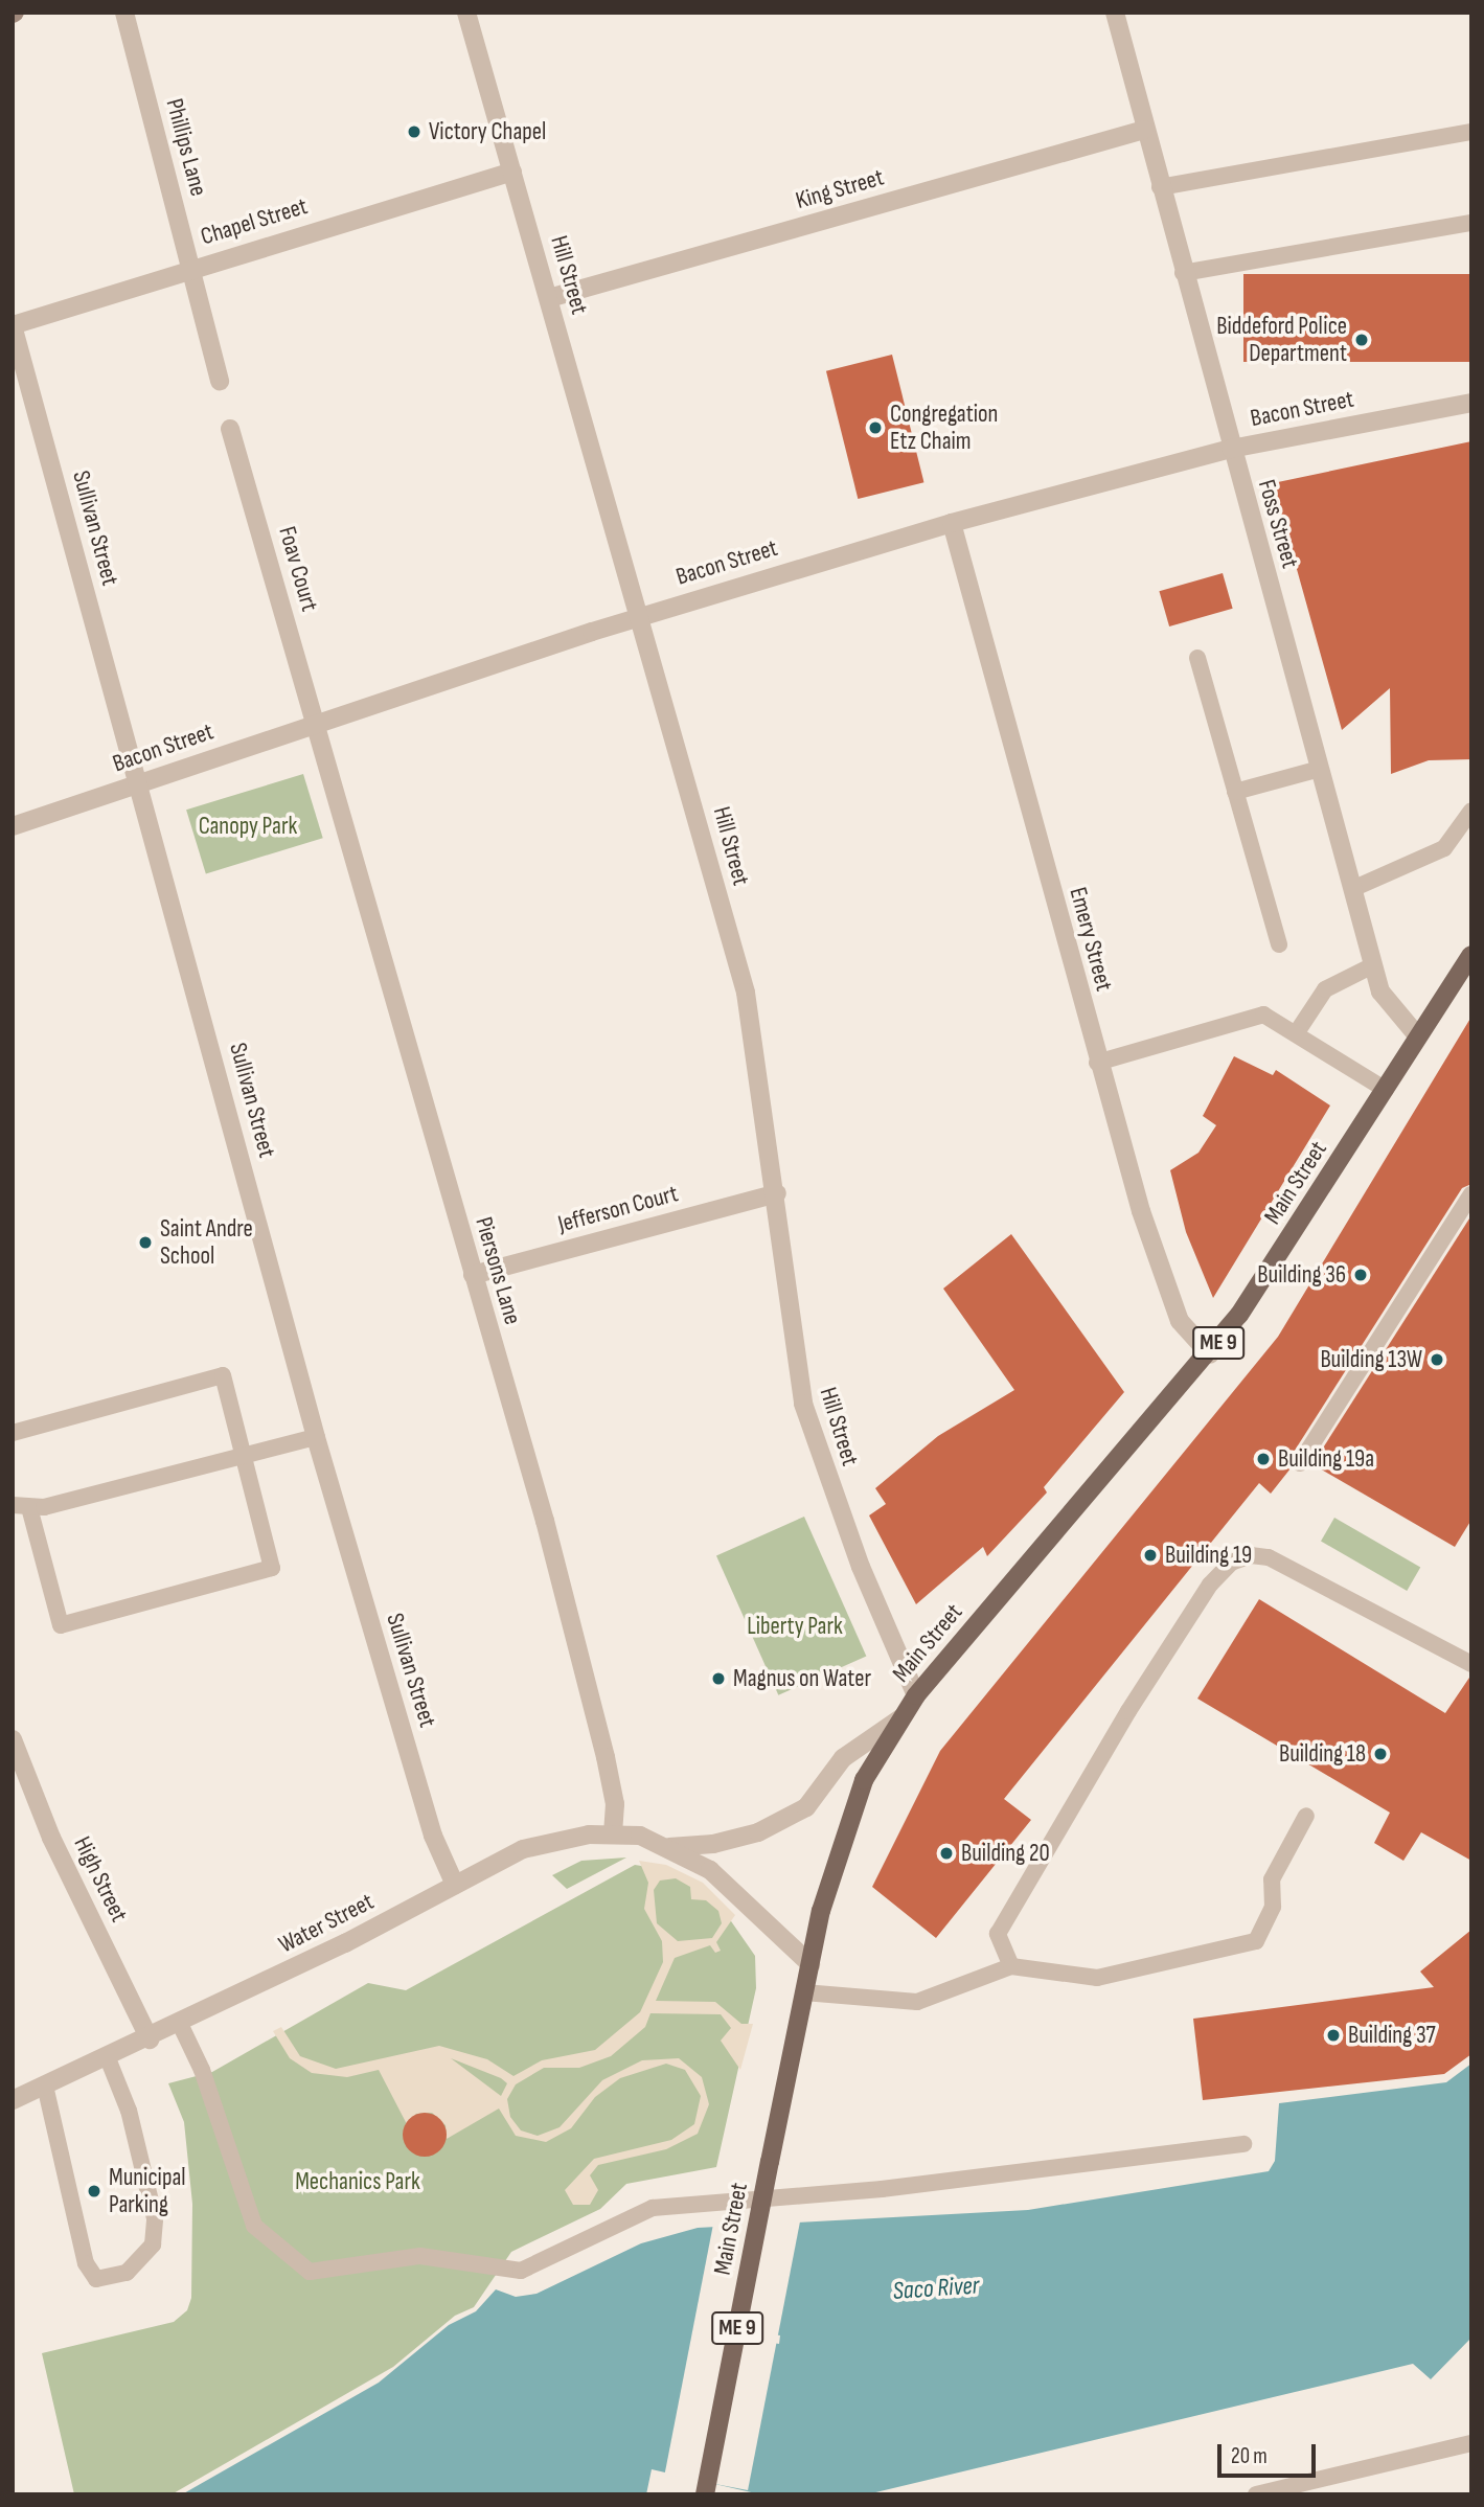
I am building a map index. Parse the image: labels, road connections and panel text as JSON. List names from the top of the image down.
{
  "streets": {
    "main road": ["Main Street", "ME 9"],
    "street": [
      "Phillips Lane",
      "King Street",
      "Chapel Street",
      "Hill Street",
      "Bacon Street",
      "Foss Street",
      "Sullivan Street",
      "Foav Court",
      "Emery Street",
      "Jefferson Court",
      "Piersons Lane",
      "High Street",
      "Water Street"
    ]
  },
  "crossings": [
    ["Phillips Lane", "Chapel Street"],
    ["King Street", "Hill Street"],
    ["King Street", "Foss Street"],
    ["Chapel Street", "Hill Street"],
    ["Chapel Street", "Sullivan Street"],
    ["Hill Street", "Bacon Street"],
    ["Hill Street", "Main Street"],
    ["Hill Street", "Jefferson Court"],
    ["Bacon Street", "Foss Street"],
    ["Bacon Street", "Sullivan Street"],
    ["Bacon Street", "Foav Court"],
    ["Bacon Street", "Emery Street"],
    ["Bacon Street", "Piersons Lane"],
    ["Foss Street", "Main Street"],
    ["Sullivan Street", "Water Street"],
    ["Foav Court", "Piersons Lane"],
    ["Emery Street", "Main Street"],
    ["Jefferson Court", "Piersons Lane"],
    ["Piersons Lane", "Water Street"],
    ["High Street", "Water Street"]
  ],
  "water": ["Saco River"],
  "parks": ["Canopy Park", "Liberty Park", "Mechanics Park"],
  "places": [
    "Victory Chapel",
    "Biddeford Police Department",
    "Congregation Etz Chaim",
    "Saint Andre School",
    "Building 36",
    "Building 13W",
    "Building 19a",
    "Building 19",
    "Magnus on Water",
    "Building 18",
    "Building 20",
    "Building 37",
    "Municipal Parking"
  ],
  "scale_bar": "20 m"
}
